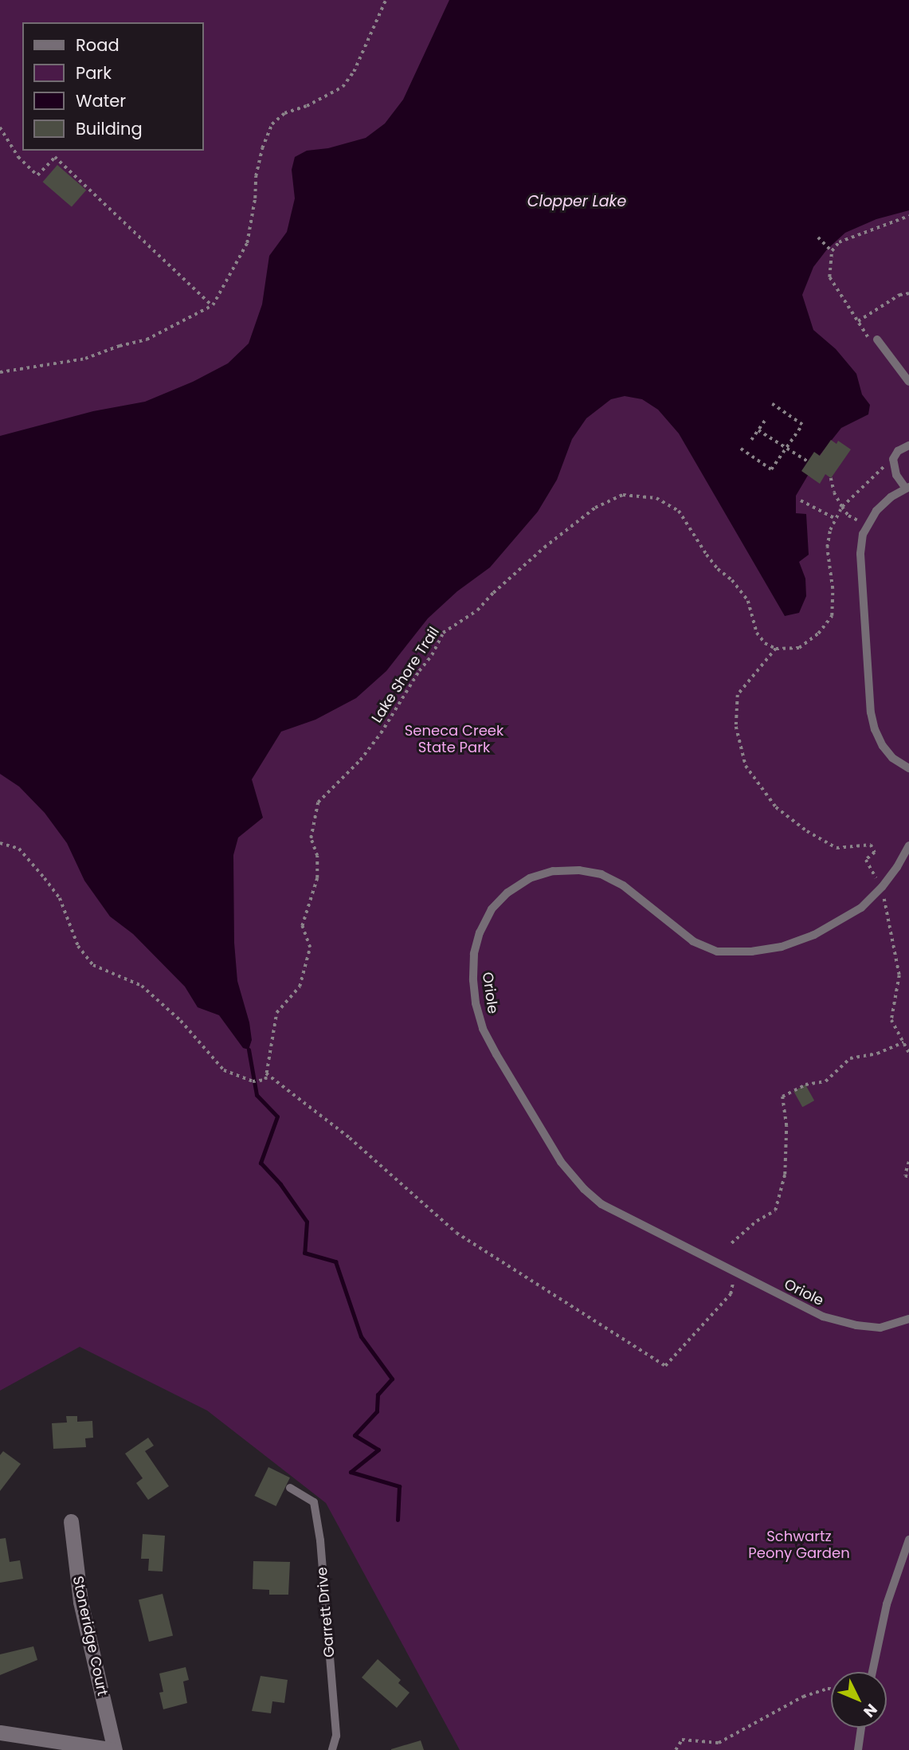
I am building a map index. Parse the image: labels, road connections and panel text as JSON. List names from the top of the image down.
{
  "streets": {
    "street": ["Stoneridge Court"],
    "lane": ["Oriole", "Garrett Drive"],
    "path": ["Lake Shore Trail"]
  },
  "water": ["Clopper Lake"],
  "parks": ["Seneca Creek State Park", "Schwartz Peony Garden"],
  "legend": [
    "Road",
    "Park",
    "Water",
    "Building"
  ],
  "north": "bottom right"
}
